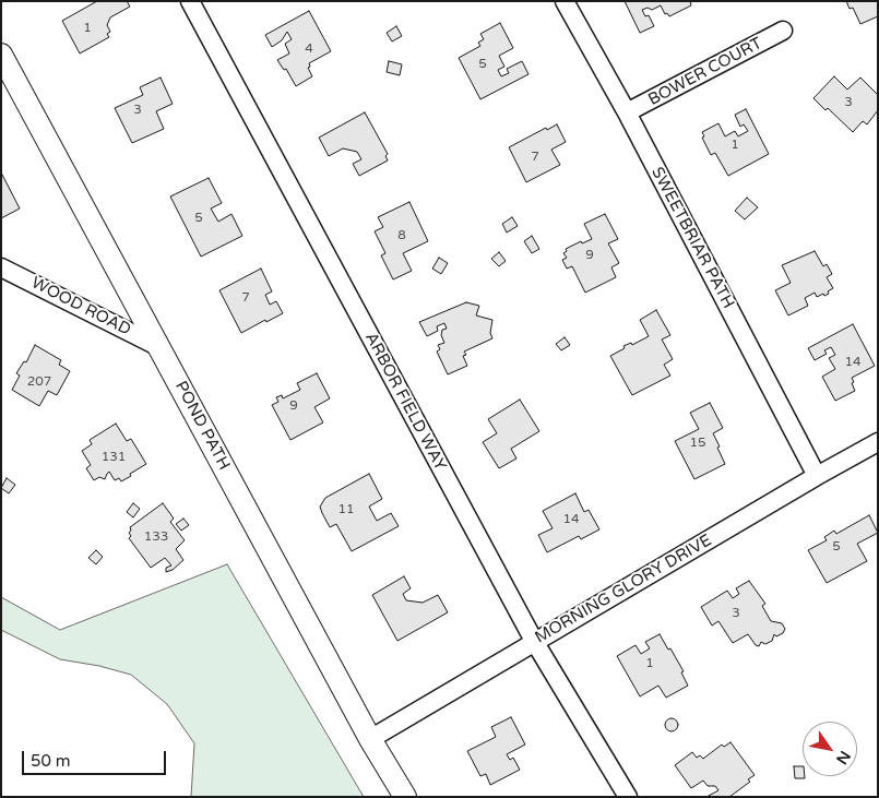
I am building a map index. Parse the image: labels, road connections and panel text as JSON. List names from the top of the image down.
{
  "streets": {
    "street": [
      "BOWER COURT",
      "SWEETBRIAR PATH",
      "WOOD ROAD",
      "ARBOR FIELD WAY",
      "POND PATH",
      "MORNING GLORY DRIVE"
    ]
  },
  "crossings": [
    ["BOWER COURT", "SWEETBRIAR PATH"],
    ["SWEETBRIAR PATH", "MORNING GLORY DRIVE"],
    ["WOOD ROAD", "POND PATH"],
    ["ARBOR FIELD WAY", "MORNING GLORY DRIVE"],
    ["POND PATH", "MORNING GLORY DRIVE"]
  ],
  "house_numbers": [
    "1",
    "4",
    "5",
    "3",
    "3",
    "1",
    "7",
    "5",
    "8",
    "9",
    "7",
    "14",
    "207",
    "9",
    "15",
    "131",
    "11",
    "14",
    "133",
    "5",
    "3",
    "1"
  ],
  "scale_bar": "50 m",
  "north": "bottom right"
}
